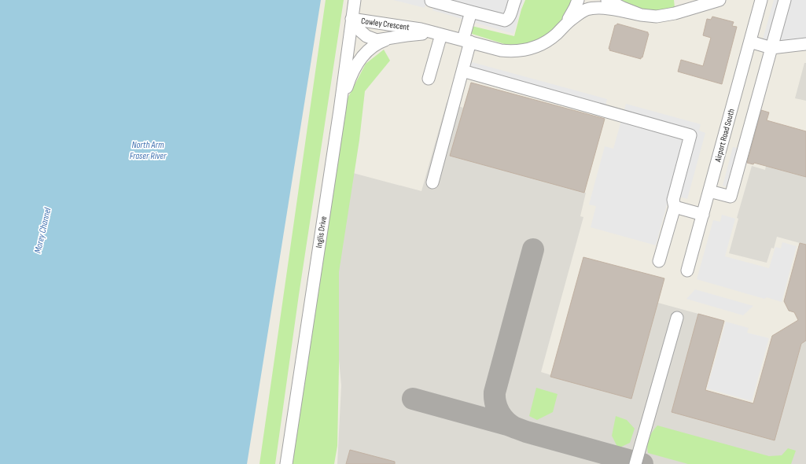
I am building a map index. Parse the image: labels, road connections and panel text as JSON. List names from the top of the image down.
{
  "streets": {
    "street": ["Cowley Crescent", "Airport Road South", "Inglis Drive"]
  },
  "crossings": [
    ["Cowley Crescent", "Inglis Drive"]
  ],
  "water": ["North Arm Fraser River", "Morey Channel"]
}
